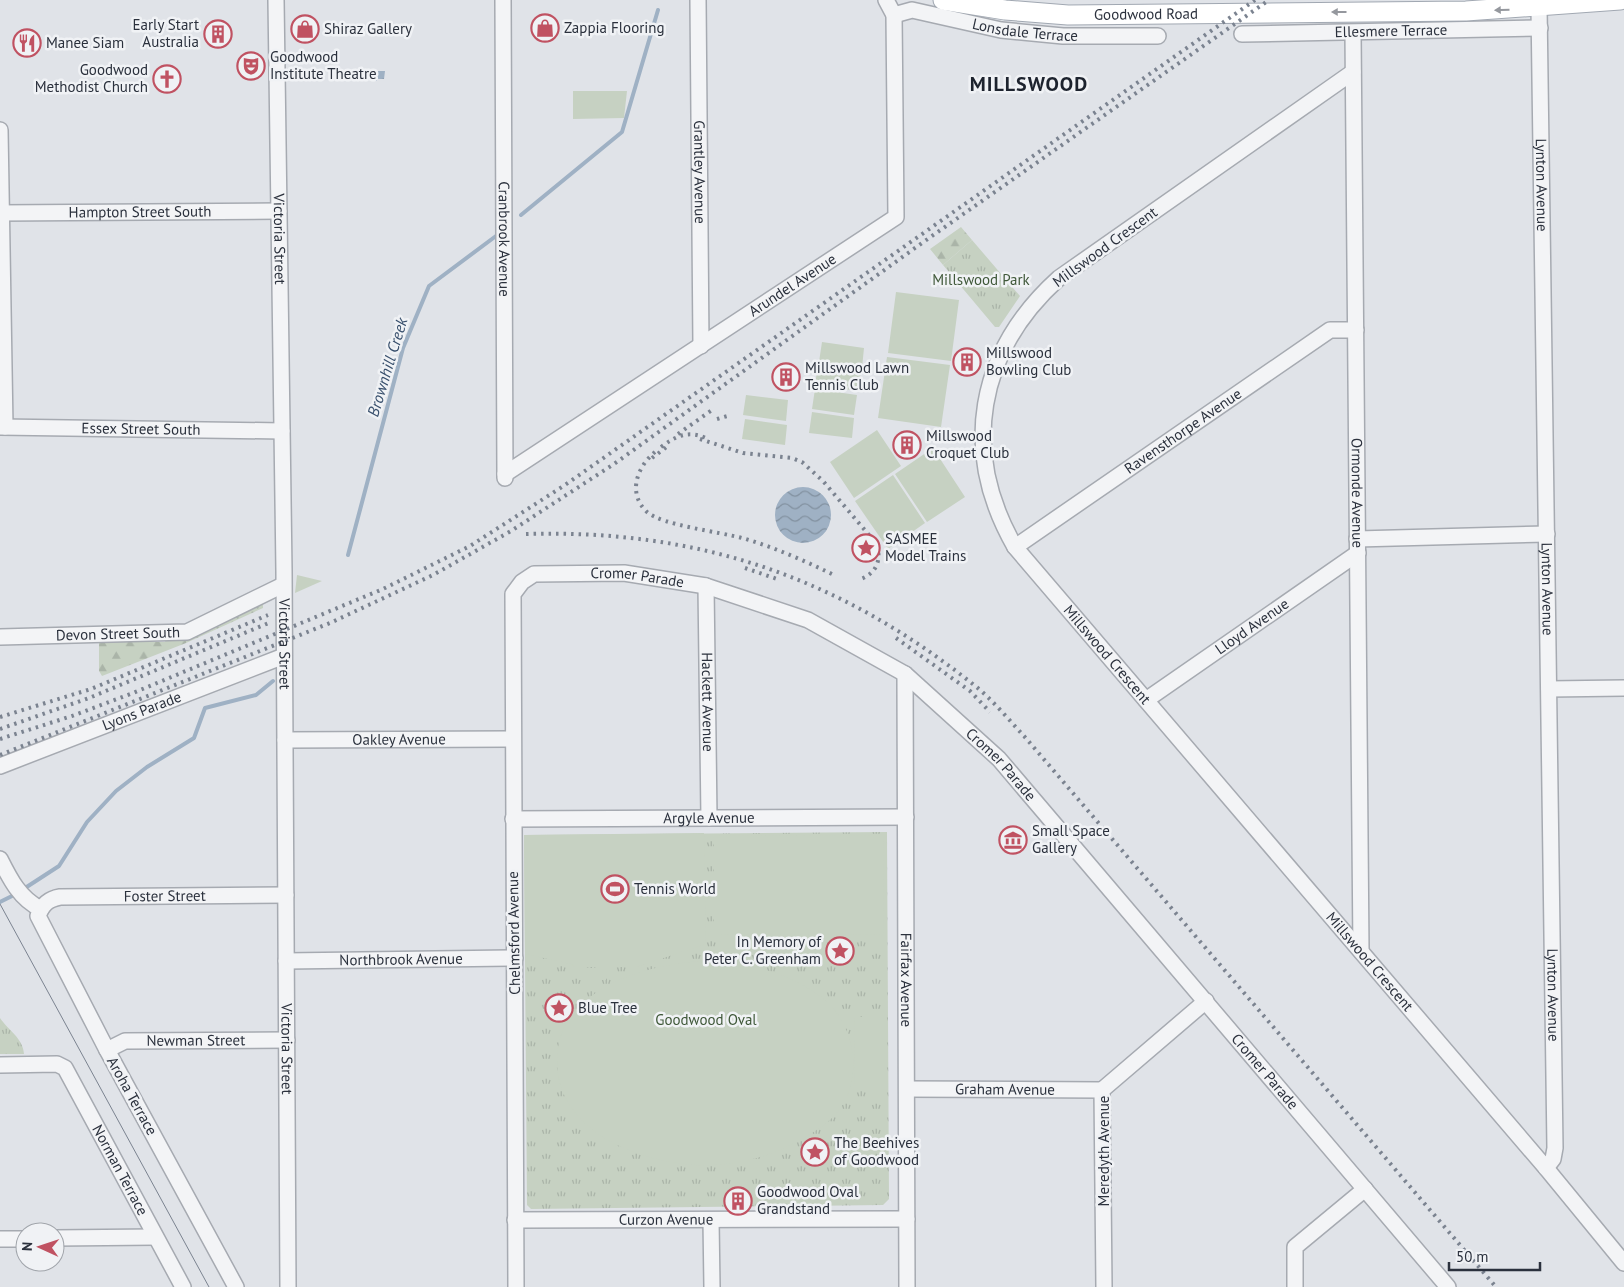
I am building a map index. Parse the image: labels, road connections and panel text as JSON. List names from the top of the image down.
{
  "streets": {
    "main road": ["Goodwood Road"],
    "street": [
      "Lonsdale Terrace",
      "Ellesmere Terrace",
      "Grantley Avenue",
      "Lynton Avenue",
      "Hampton Street South",
      "Victoria Street",
      "Cranbrook Avenue",
      "Millswood Crescent",
      "Arundel Avenue",
      "Essex Street South",
      "Ravensthorpe Avenue",
      "Ormonde Avenue",
      "Cromer Parade",
      "Lloyd Avenue",
      "Devon Street South",
      "Hackett Avenue",
      "Lyons Parade",
      "Oakley Avenue",
      "Argyle Avenue",
      "Foster Street",
      "Chelmsford Avenue",
      "Northbrook Avenue",
      "Fairfax Avenue",
      "Newman Street",
      "Graham Avenue",
      "Aroha Terrace",
      "Meredyth Avenue",
      "Norman Terrace",
      "Curzon Avenue"
    ]
  },
  "crossings": [
    ["Goodwood Road", "Lynton Avenue"],
    ["Lonsdale Terrace", "Arundel Avenue"],
    ["Ellesmere Terrace", "Lynton Avenue"],
    ["Ellesmere Terrace", "Ormonde Avenue"],
    ["Grantley Avenue", "Arundel Avenue"],
    ["Lynton Avenue", "Millswood Crescent"],
    ["Hampton Street South", "Victoria Street"],
    ["Victoria Street", "Essex Street South"],
    ["Victoria Street", "Devon Street South"],
    ["Victoria Street", "Lyons Parade"],
    ["Victoria Street", "Oakley Avenue"],
    ["Victoria Street", "Foster Street"],
    ["Victoria Street", "Northbrook Avenue"],
    ["Victoria Street", "Newman Street"],
    ["Cranbrook Avenue", "Arundel Avenue"],
    ["Millswood Crescent", "Ravensthorpe Avenue"],
    ["Millswood Crescent", "Ormonde Avenue"],
    ["Millswood Crescent", "Lloyd Avenue"],
    ["Ravensthorpe Avenue", "Ormonde Avenue"],
    ["Ormonde Avenue", "Lloyd Avenue"],
    ["Cromer Parade", "Hackett Avenue"],
    ["Cromer Parade", "Chelmsford Avenue"],
    ["Cromer Parade", "Fairfax Avenue"],
    ["Cromer Parade", "Meredyth Avenue"],
    ["Hackett Avenue", "Argyle Avenue"],
    ["Oakley Avenue", "Chelmsford Avenue"],
    ["Argyle Avenue", "Chelmsford Avenue"],
    ["Argyle Avenue", "Fairfax Avenue"],
    ["Foster Street", "Aroha Terrace"],
    ["Chelmsford Avenue", "Northbrook Avenue"],
    ["Chelmsford Avenue", "Curzon Avenue"],
    ["Fairfax Avenue", "Graham Avenue"],
    ["Fairfax Avenue", "Curzon Avenue"],
    ["Newman Street", "Aroha Terrace"],
    ["Graham Avenue", "Meredyth Avenue"]
  ],
  "districts": ["MILLSWOOD"],
  "water": ["Brownhill Creek"],
  "parks": ["Millswood Park", "Goodwood Oval"],
  "places": {
    "shop": ["Zappia Flooring", "Shiraz Gallery"],
    "building": [
      "Early Start Australia",
      "Millswood Bowling Club",
      "Millswood Lawn Tennis Club",
      "Millswood Croquet Club",
      "Goodwood Oval Grandstand"
    ],
    "restaurant": ["Manee Siam"],
    "theatre": ["Goodwood Institute Theatre"],
    "church": ["Goodwood Methodist Church"],
    "place": [
      "SASMEE Model Trains",
      "In Memory of Peter C. Greenham",
      "Blue Tree",
      "The Beehives of Goodwood"
    ],
    "museum": ["Small Space Gallery"],
    "sports": ["Tennis World"]
  },
  "scale_bar": "50 m",
  "north": "left"
}
